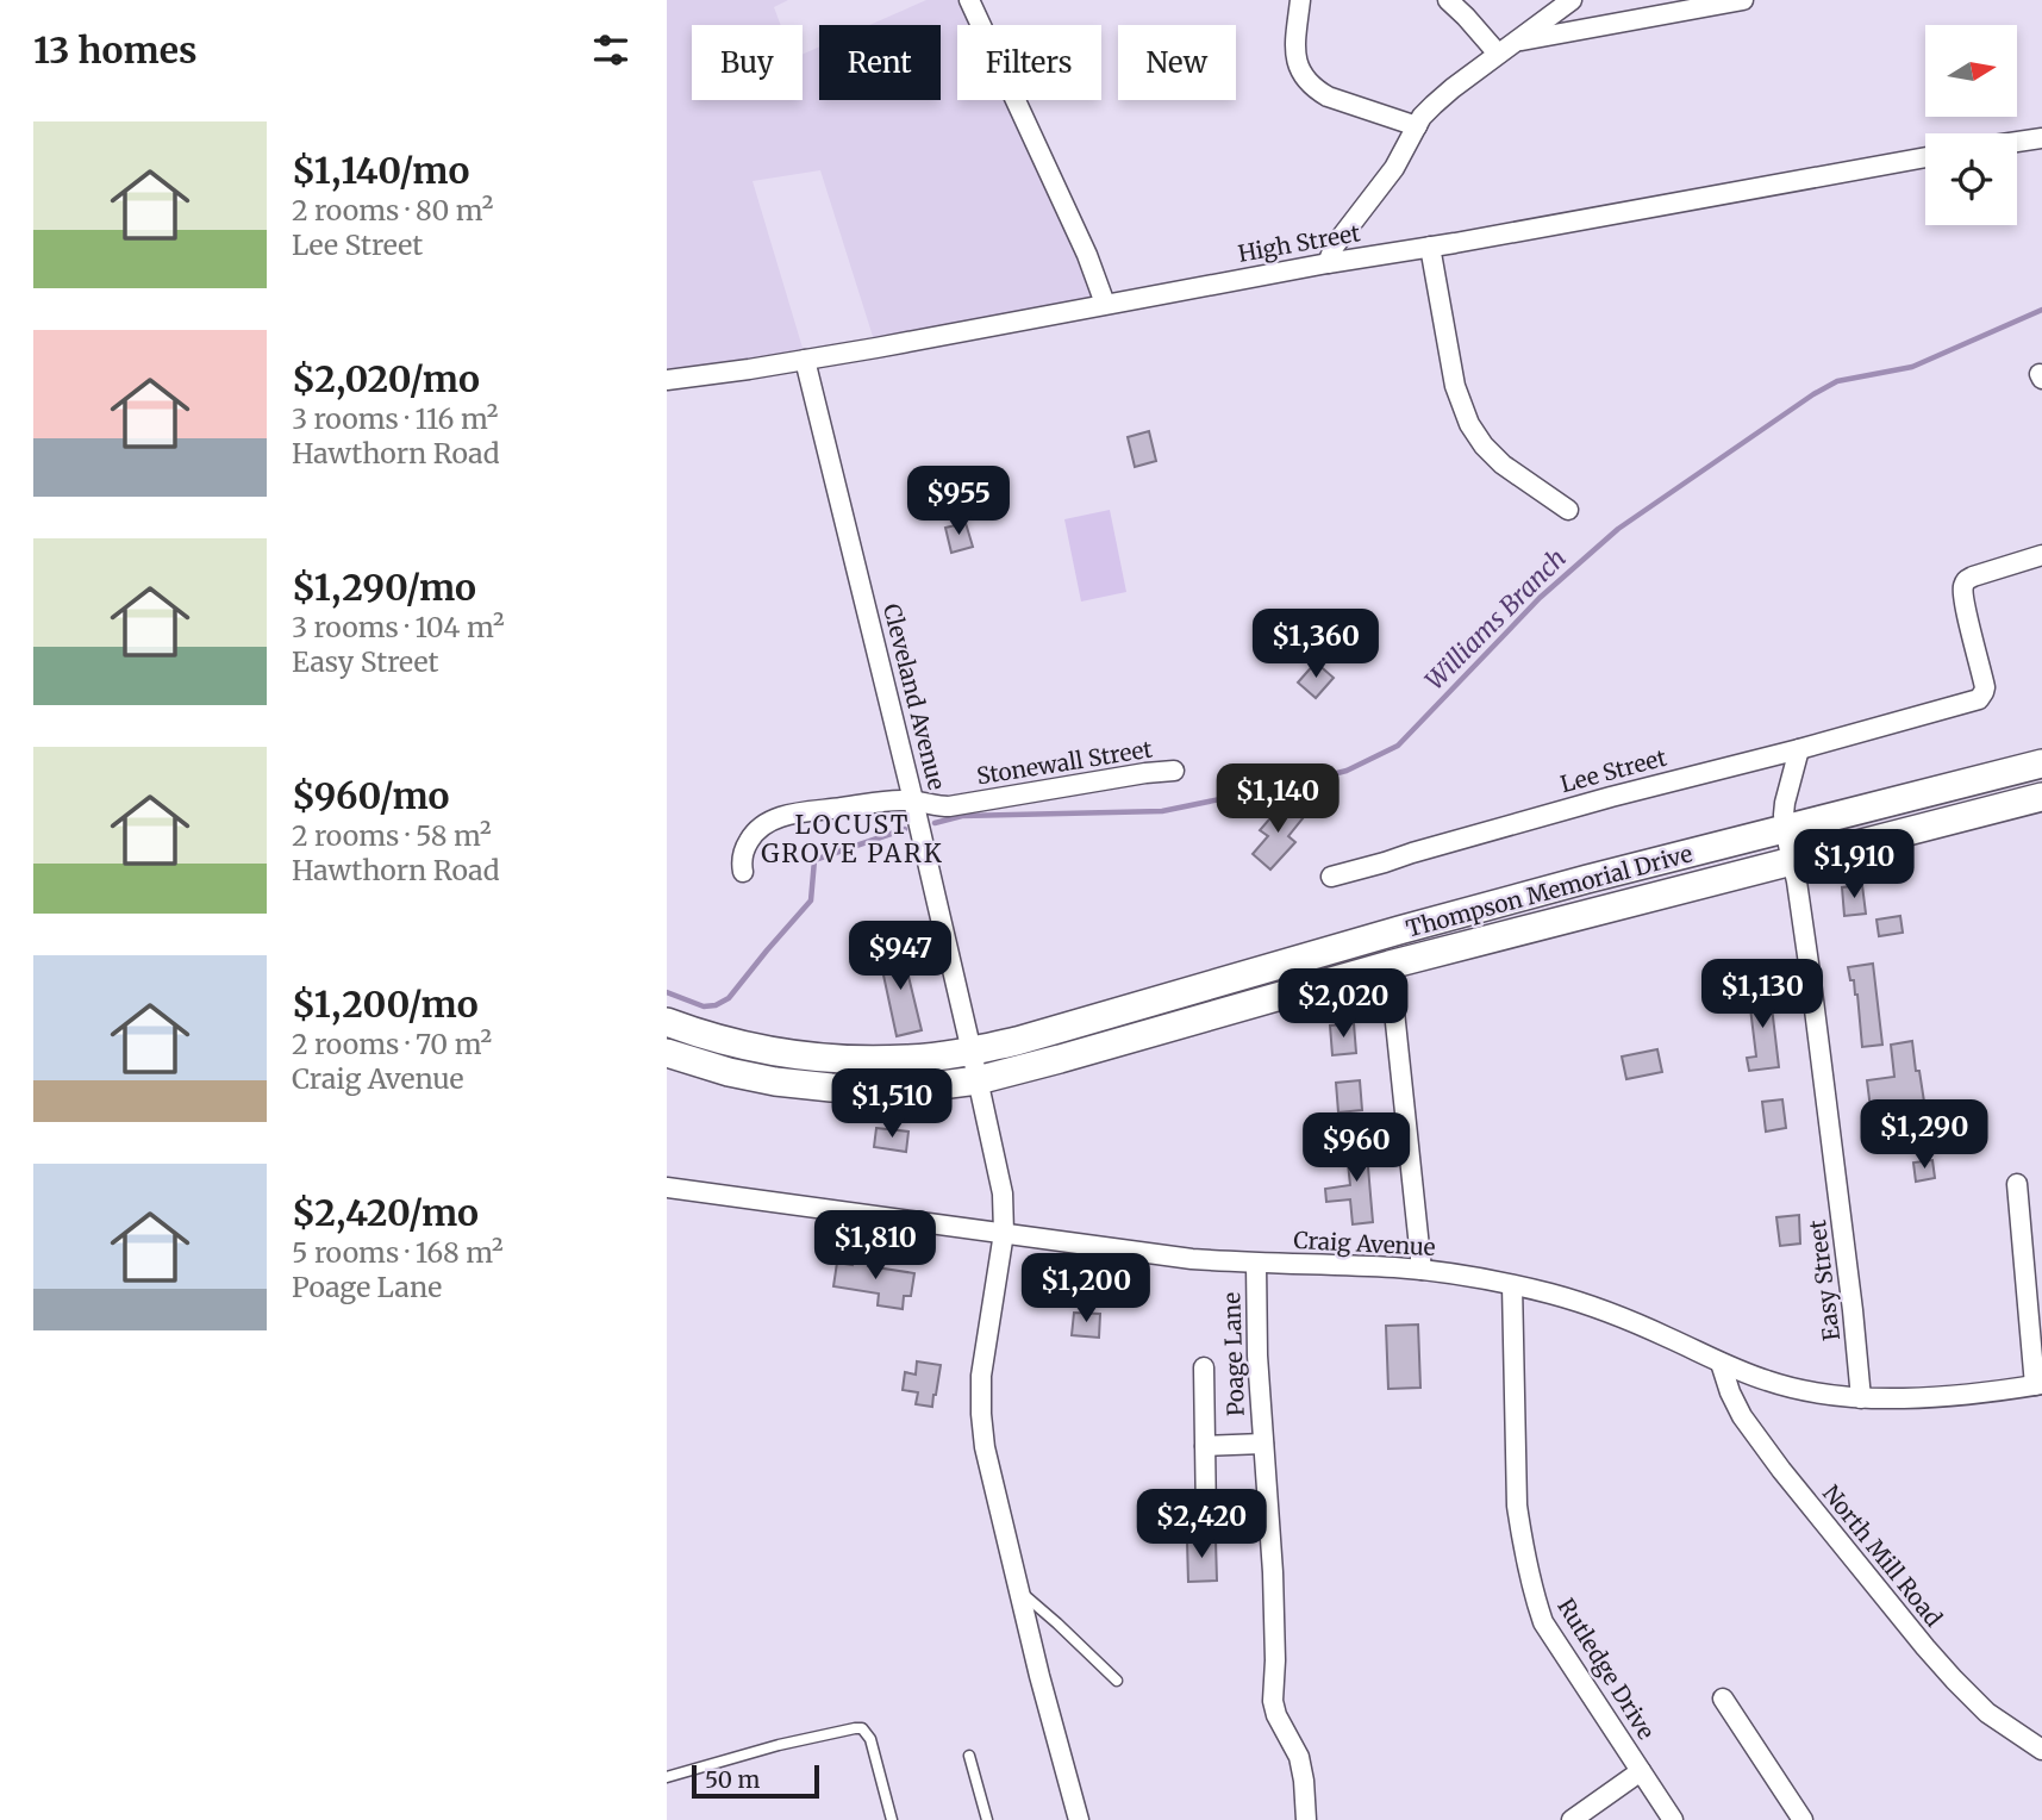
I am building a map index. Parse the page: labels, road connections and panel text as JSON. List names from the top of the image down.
{
  "streets": {
    "main road": ["Thompson Memorial Drive"],
    "street": [
      "High Street",
      "Cleveland Avenue",
      "Stonewall Street",
      "Lee Street",
      "Craig Avenue",
      "Easy Street",
      "Poage Lane",
      "North Mill Road",
      "Rutledge Drive"
    ]
  },
  "crossings": [
    ["High Street", "Cleveland Avenue"],
    ["Cleveland Avenue", "Stonewall Street"],
    ["Cleveland Avenue", "Thompson Memorial Drive"],
    ["Cleveland Avenue", "Craig Avenue"],
    ["Thompson Memorial Drive", "Easy Street"],
    ["Craig Avenue", "Easy Street"],
    ["Craig Avenue", "Poage Lane"],
    ["Craig Avenue", "North Mill Road"],
    ["Craig Avenue", "Rutledge Drive"]
  ],
  "districts": ["LOCUST GROVE PARK"],
  "water": ["Williams Branch"],
  "scale_bar": "50 m",
  "north": "right",
  "page": {
    "heading": "13 homes",
    "chip": [
      "Buy",
      "Rent",
      "Filters",
      "New"
    ],
    "list": [
      {
        "name": "$1,140/mo",
        "note": "2 rooms · 80 m² · Lee Street"
      },
      {
        "name": "$2,020/mo",
        "note": "3 rooms · 116 m² · Hawthorn Road"
      },
      {
        "name": "$1,290/mo",
        "note": "3 rooms · 104 m² · Easy Street"
      },
      {
        "name": "$960/mo",
        "note": "2 rooms · 58 m² · Hawthorn Road"
      },
      {
        "name": "$1,200/mo",
        "note": "2 rooms · 70 m² · Craig Avenue"
      },
      {
        "name": "$2,420/mo",
        "note": "5 rooms · 168 m² · Poage Lane"
      }
    ],
    "price": [
      "$955",
      "$1,360",
      "$1,140",
      "$1,910",
      "$947",
      "$1,130",
      "$2,020",
      "$1,510",
      "$1,290",
      "$960",
      "$1,810",
      "$1,200",
      "$2,420"
    ],
    "scale": "50 m"
  }
}
